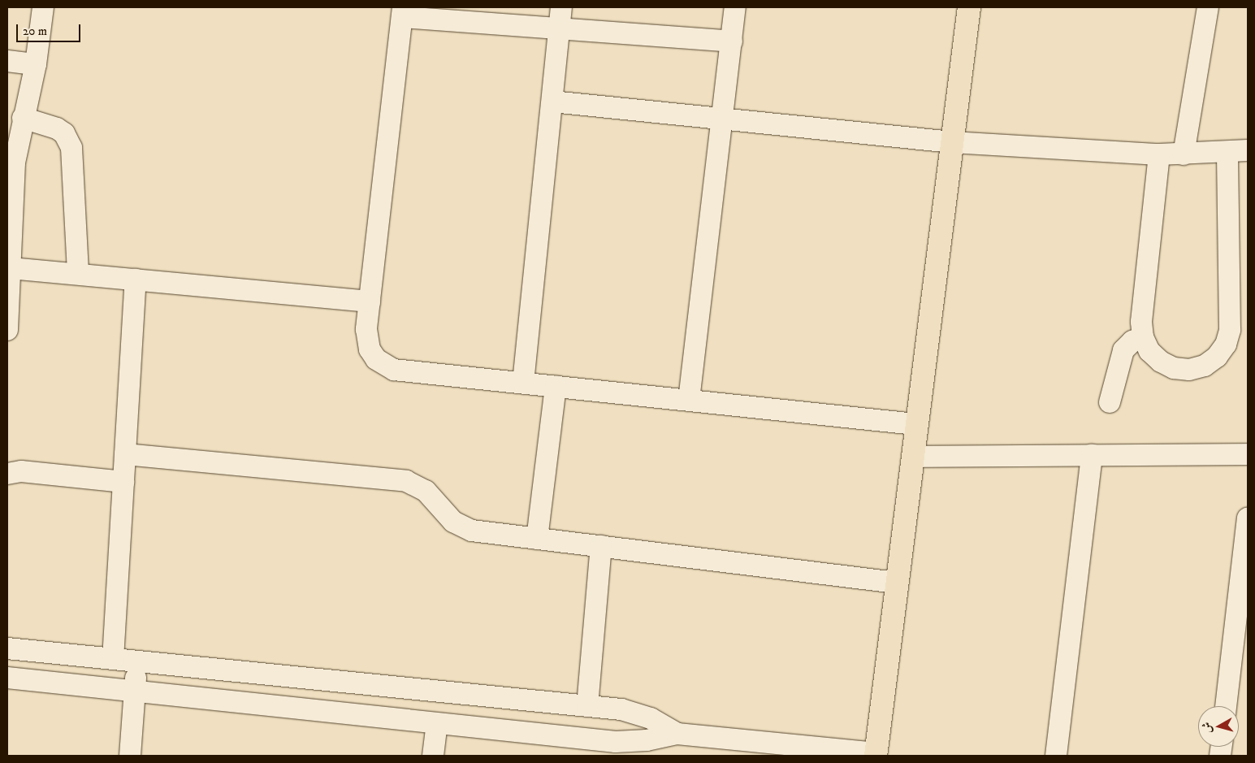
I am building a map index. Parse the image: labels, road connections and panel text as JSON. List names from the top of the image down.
{
  "scale_bar": "20 m",
  "north": "left"
}
